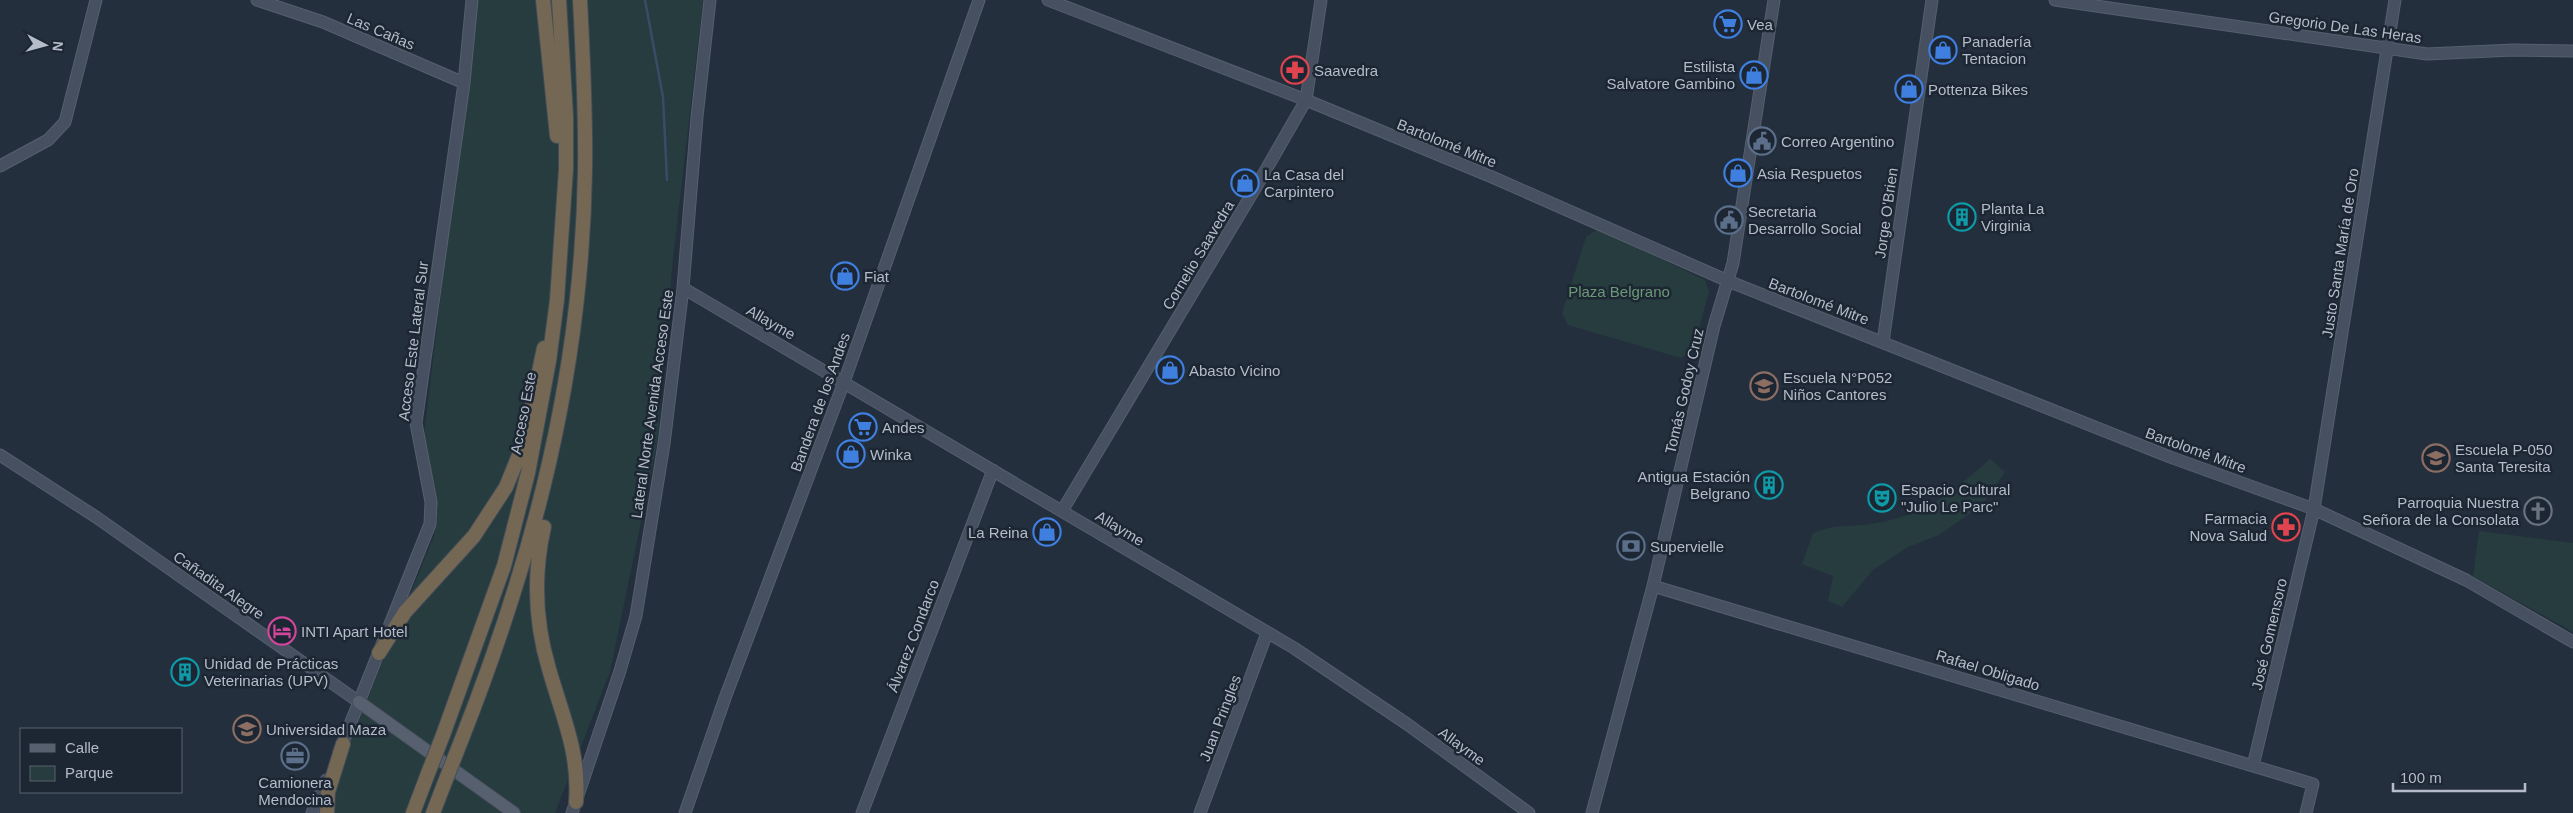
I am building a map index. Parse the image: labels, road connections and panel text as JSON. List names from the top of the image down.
{
  "streets": {
    "highway": ["Acceso Este"],
    "main road": ["Cañadita Alegre"],
    "street": [
      "Gregorio De Las Heras",
      "Las Cañas",
      "Bartolomé Mitre",
      "Jorge O'Brien",
      "Justo Santa María de Oro",
      "Cornelio Saavedra",
      "Allayme",
      "Acceso Este Lateral Sur",
      "Tomás Godoy Cruz",
      "Bandera de los Andes",
      "Lateral Norte Avenida Acceso Este",
      "José Gomensoro",
      "Álvarez Condarco",
      "Rafael Obligado",
      "Juan Pringles"
    ]
  },
  "crossings": [
    ["Gregorio De Las Heras", "Justo Santa María de Oro"],
    ["Las Cañas", "Acceso Este Lateral Sur"],
    ["Bartolomé Mitre", "Jorge O'Brien"],
    ["Bartolomé Mitre", "Justo Santa María de Oro"],
    ["Bartolomé Mitre", "Cornelio Saavedra"],
    ["Bartolomé Mitre", "Tomás Godoy Cruz"],
    ["Bartolomé Mitre", "José Gomensoro"],
    ["Justo Santa María de Oro", "José Gomensoro"],
    ["Cornelio Saavedra", "Allayme"],
    ["Allayme", "Bandera de los Andes"],
    ["Allayme", "Lateral Norte Avenida Acceso Este"],
    ["Allayme", "Álvarez Condarco"],
    ["Allayme", "Juan Pringles"],
    ["Acceso Este Lateral Sur", "Cañadita Alegre"],
    ["Tomás Godoy Cruz", "Rafael Obligado"],
    ["José Gomensoro", "Rafael Obligado"]
  ],
  "parks": ["Plaza Belgrano"],
  "places": {
    "supermarket": ["Vea", "Andes"],
    "shop": [
      "Panadería Tentacion",
      "Estilista Salvatore Gambino",
      "Pottenza Bikes",
      "Asia Respuetos",
      "La Casa del Carpintero",
      "Fiat",
      "Abasto Vicino",
      "Winka",
      "La Reina"
    ],
    "pharmacy": ["Saavedra", "Farmacia Nova Salud"],
    "public building": ["Correo Argentino", "Secretaria Desarrollo Social"],
    "building": ["Planta La Virginia", "Antigua Estación Belgrano", "Unidad de Prácticas Veterinarias (UPV)"],
    "school or university": ["Escuela N°P052 Niños Cantores", "Escuela P-050 Santa Teresita", "Universidad Maza"],
    "theatre": ["Espacio Cultural \"Julio Le Parc\""],
    "church": ["Parroquia Nuestra Señora de la Consolata"],
    "bank": ["Supervielle"],
    "hotel": ["INTI Apart Hotel"],
    "office": ["Camionera Mendocina"]
  },
  "legend": ["Calle", "Parque"],
  "scale_bar": "100 m",
  "north": "right"
}
